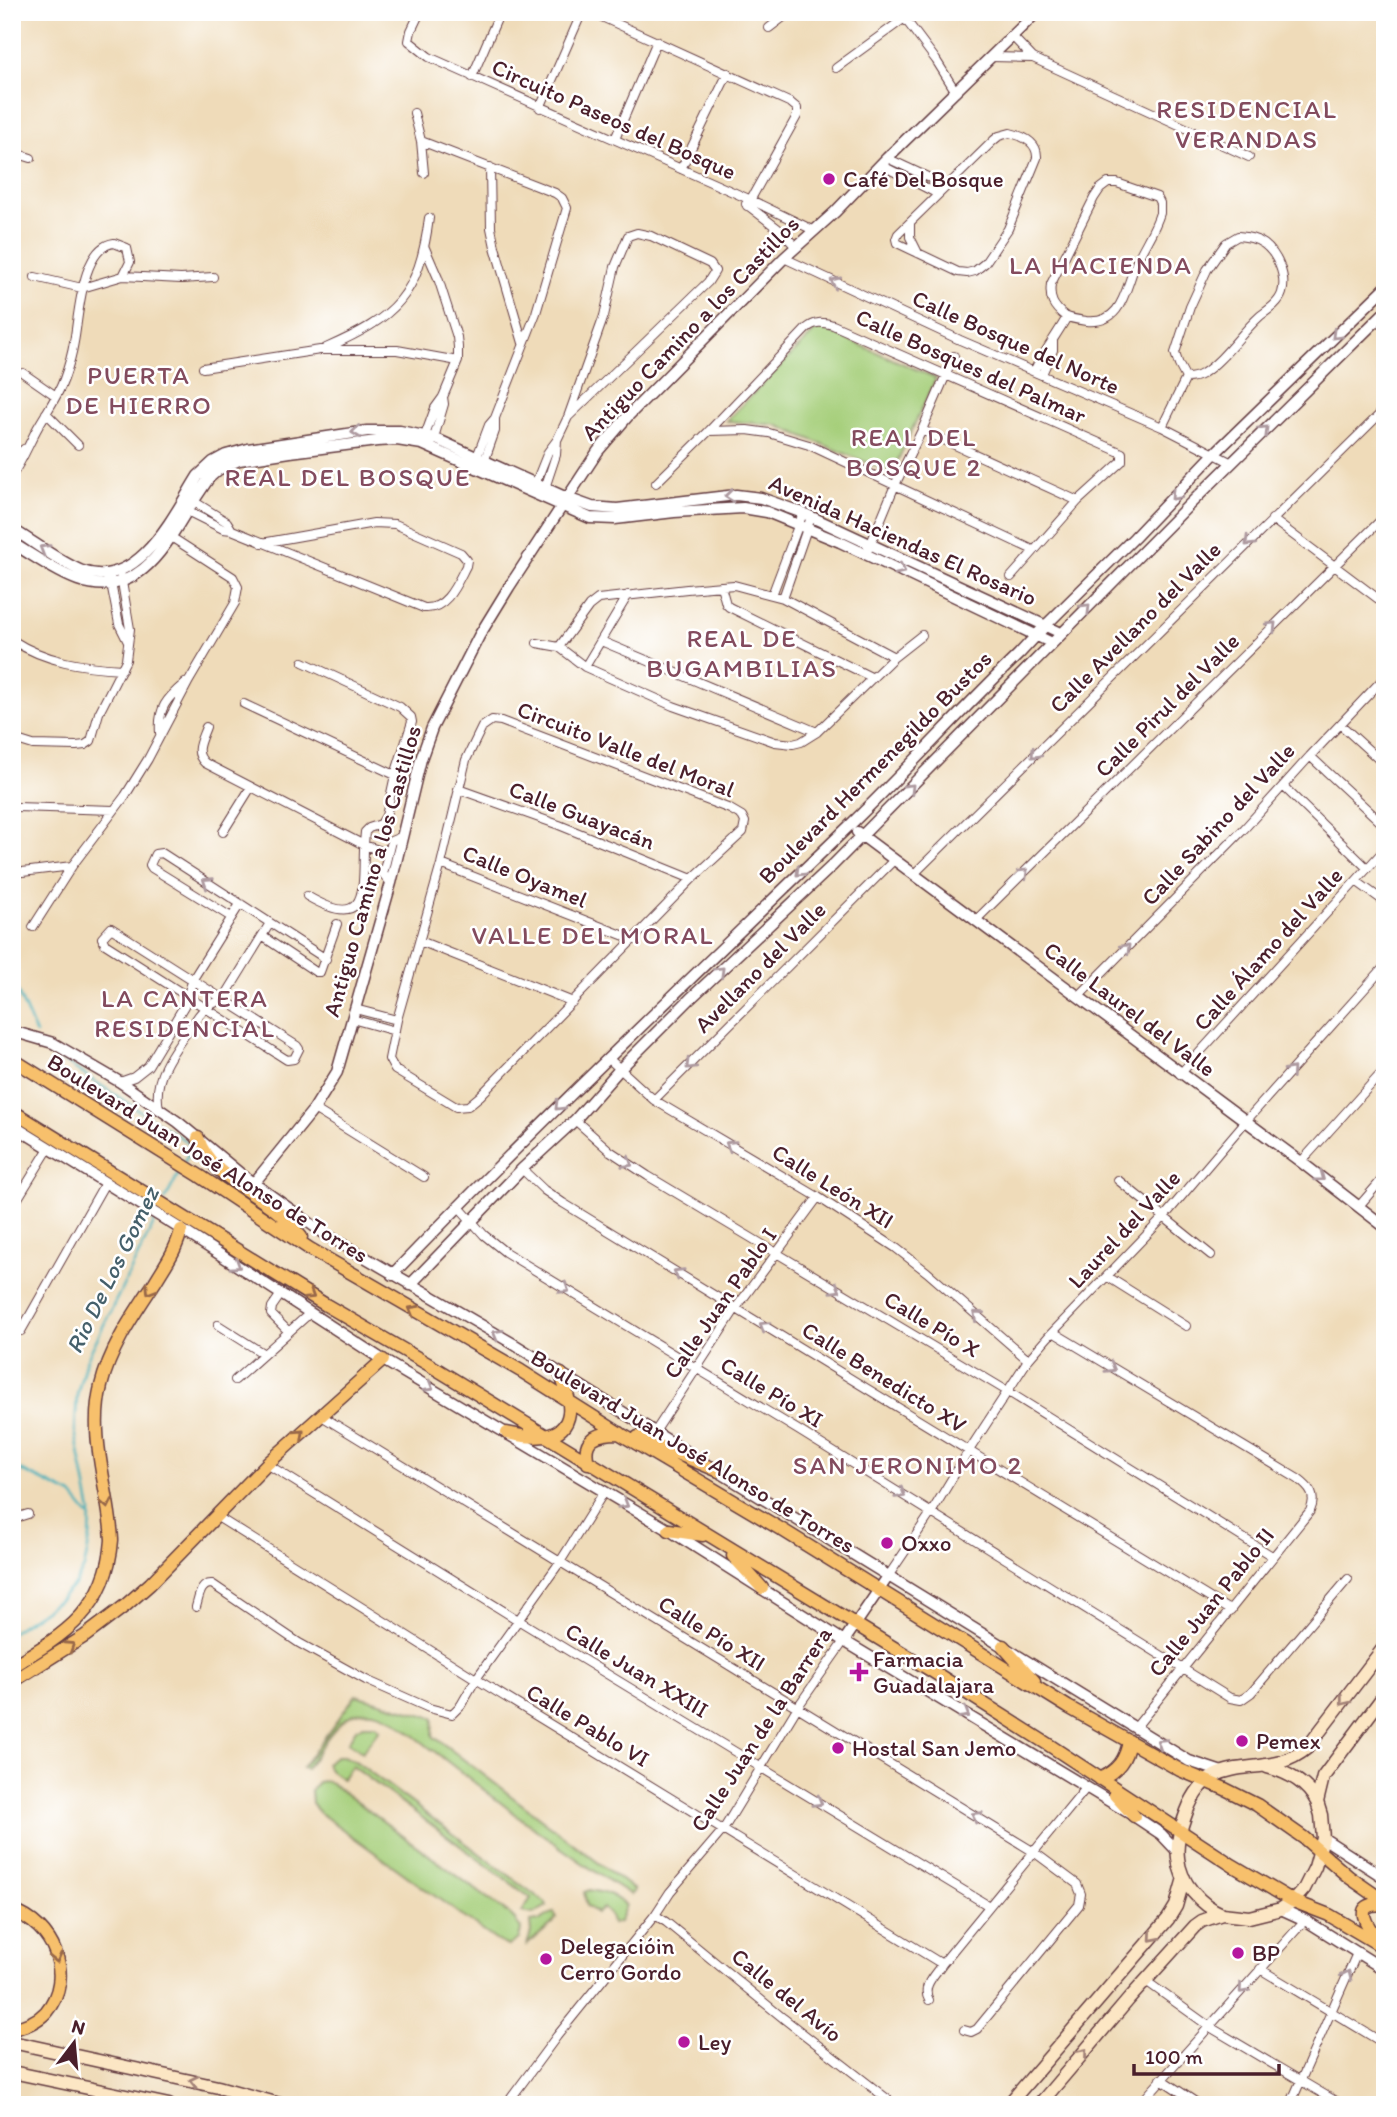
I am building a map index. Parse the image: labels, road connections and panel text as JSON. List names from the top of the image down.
{
  "streets": {
    "main road": ["Boulevard Juan José Alonso de Torres"],
    "street": [
      "Circuito Paseos del Bosque",
      "Antiguo Camino a los Castillos",
      "Calle Bosque del Norte",
      "Calle Bosques del Palmar",
      "Avenida Haciendas El Rosario",
      "Calle Avellano del Valle",
      "Calle Pirul del Valle",
      "Circuito Valle del Moral",
      "Boulevard Hermenegildo Bustos",
      "Calle Guayacán",
      "Calle Sabino del Valle",
      "Calle Oyamel",
      "Calle Álamo del Valle",
      "Avellano del Valle",
      "Calle Laurel del Valle",
      "Calle León XII",
      "Laurel del Valle",
      "Calle Juan Pablo I",
      "Calle Pío X",
      "Calle Benedicto XV",
      "Calle Pío XI",
      "Calle Juan Pablo II",
      "Calle Pío XII",
      "Calle Juan XXIII",
      "Calle Pablo VI",
      "Calle Juan de la Barrera",
      "Calle del Avío"
    ]
  },
  "crossings": [
    ["Circuito Paseos del Bosque", "Antiguo Camino a los Castillos"],
    ["Antiguo Camino a los Castillos", "Calle Bosque del Norte"],
    ["Antiguo Camino a los Castillos", "Avenida Haciendas El Rosario"],
    ["Antiguo Camino a los Castillos", "Boulevard Juan José Alonso de Torres"],
    ["Calle Bosque del Norte", "Boulevard Hermenegildo Bustos"],
    ["Avenida Haciendas El Rosario", "Boulevard Hermenegildo Bustos"],
    ["Calle Avellano del Valle", "Calle Laurel del Valle"],
    ["Calle Pirul del Valle", "Calle Laurel del Valle"],
    ["Circuito Valle del Moral", "Calle Guayacán"],
    ["Circuito Valle del Moral", "Calle Oyamel"],
    ["Boulevard Hermenegildo Bustos", "Calle Laurel del Valle"],
    ["Boulevard Hermenegildo Bustos", "Boulevard Juan José Alonso de Torres"],
    ["Boulevard Hermenegildo Bustos", "Calle León XII"],
    ["Boulevard Hermenegildo Bustos", "Calle Pío X"],
    ["Boulevard Hermenegildo Bustos", "Calle Benedicto XV"],
    ["Boulevard Hermenegildo Bustos", "Calle Pío XI"],
    ["Calle Sabino del Valle", "Calle Laurel del Valle"],
    ["Calle Álamo del Valle", "Calle Laurel del Valle"],
    ["Avellano del Valle", "Calle Laurel del Valle"],
    ["Avellano del Valle", "Calle León XII"],
    ["Calle Laurel del Valle", "Laurel del Valle"],
    ["Boulevard Juan José Alonso de Torres", "Calle Juan Pablo I"],
    ["Boulevard Juan José Alonso de Torres", "Calle Juan Pablo II"],
    ["Boulevard Juan José Alonso de Torres", "Calle Juan de la Barrera"],
    ["Calle León XII", "Laurel del Valle"],
    ["Calle León XII", "Calle Juan Pablo I"],
    ["Calle León XII", "Calle Juan de la Barrera"],
    ["Laurel del Valle", "Calle Juan Pablo II"],
    ["Laurel del Valle", "Calle Juan de la Barrera"],
    ["Calle Juan Pablo I", "Calle Pío X"],
    ["Calle Juan Pablo I", "Calle Benedicto XV"],
    ["Calle Juan Pablo I", "Calle Pío XI"],
    ["Calle Pío X", "Calle Juan Pablo II"],
    ["Calle Pío X", "Calle Juan de la Barrera"],
    ["Calle Benedicto XV", "Calle Juan Pablo II"],
    ["Calle Benedicto XV", "Calle Juan de la Barrera"],
    ["Calle Pío XI", "Calle Juan Pablo II"],
    ["Calle Pío XI", "Calle Juan de la Barrera"],
    ["Calle Pío XII", "Calle Juan de la Barrera"],
    ["Calle Juan XXIII", "Calle Juan de la Barrera"],
    ["Calle Pablo VI", "Calle Juan de la Barrera"],
    ["Calle Juan de la Barrera", "Calle del Avío"]
  ],
  "one_way": [
    "Calle Bosque del Norte",
    "Calle Avellano del Valle",
    "Calle Pirul del Valle",
    "Calle Sabino del Valle",
    "Avellano del Valle",
    "Calle León XII",
    "Calle Pío X",
    "Calle Benedicto XV",
    "Calle Pío XI",
    "Calle Juan Pablo II"
  ],
  "districts": [
    "RESIDENCIAL VERANDAS",
    "LA HACIENDA",
    "PUERTA DE HIERRO",
    "REAL DEL BOSQUE 2",
    "REAL DEL BOSQUE",
    "REAL DE BUGAMBILIAS",
    "VALLE DEL MORAL",
    "LA CANTERA RESIDENCIAL",
    "SAN JERONIMO 2"
  ],
  "water": ["Rio De Los Gomez"],
  "places": {
    "other": [
      "Café Del Bosque",
      "Oxxo",
      "Pemex",
      "Hostal San Jemo",
      "BP",
      "Delegacióin Cerro Gordo",
      "Ley"
    ],
    "health": ["Farmacia Guadalajara"]
  },
  "scale_bar": "100 m",
  "north": "top"
}
